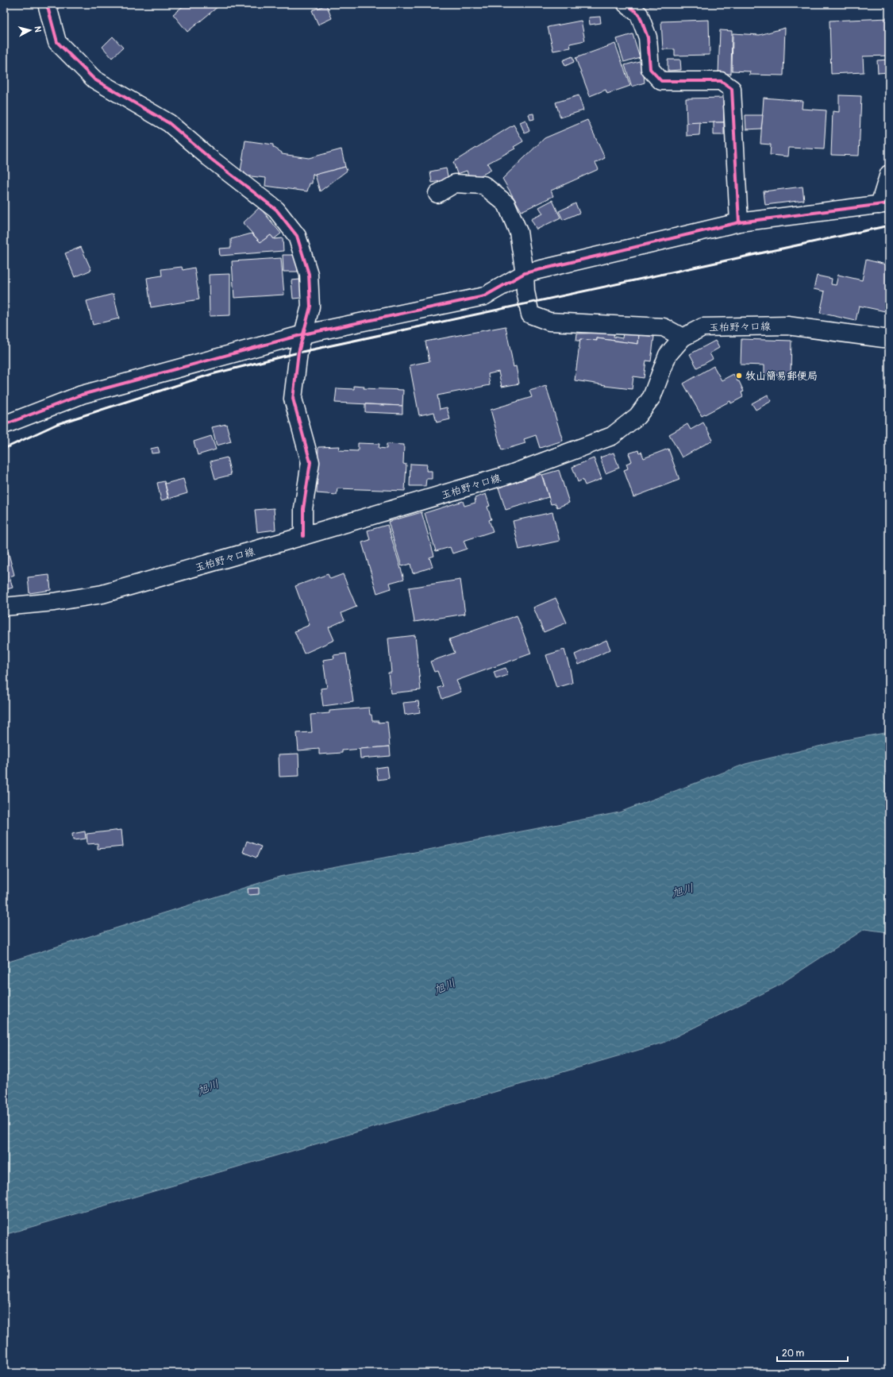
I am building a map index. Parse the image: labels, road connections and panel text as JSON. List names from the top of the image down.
{
  "streets": {
    "street": ["玉柏野々口線"]
  },
  "water": ["旭川"],
  "places": ["牧山簡易郵便局"],
  "scale_bar": "20 m",
  "north": "right"
}
